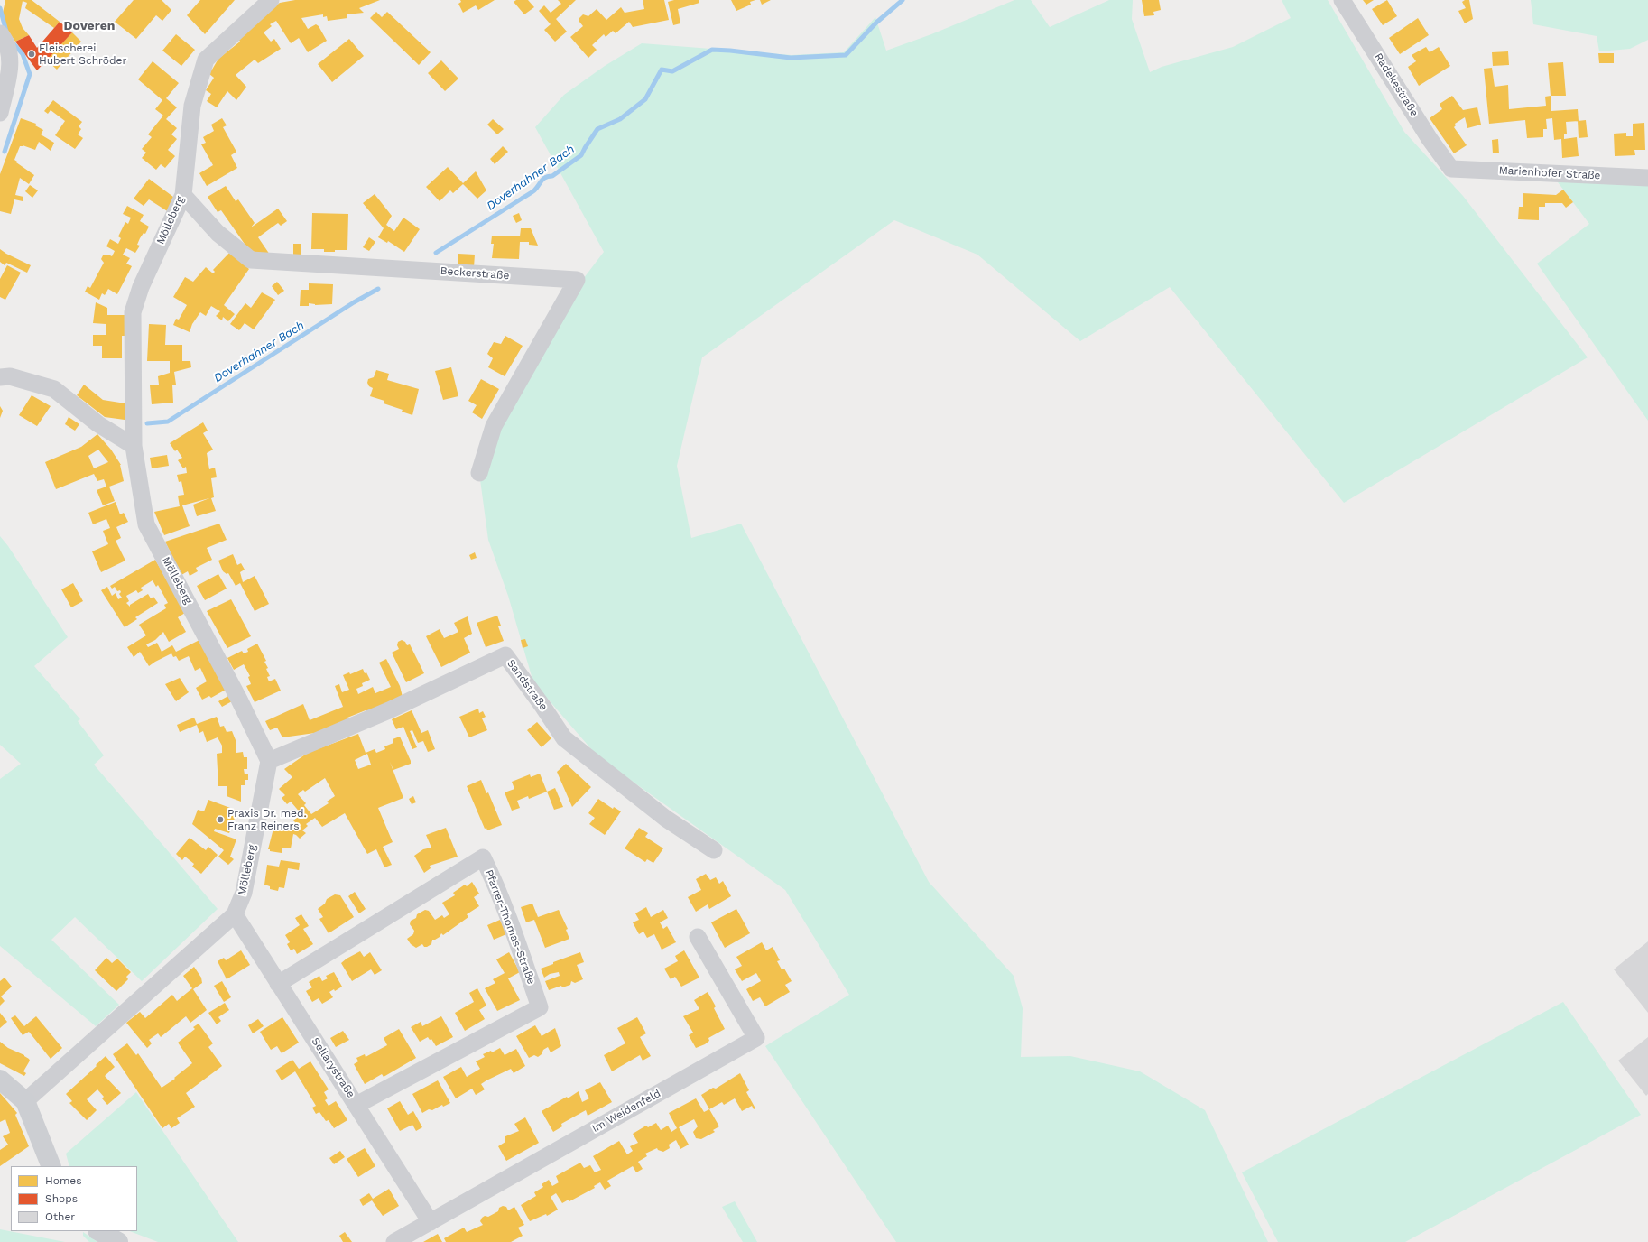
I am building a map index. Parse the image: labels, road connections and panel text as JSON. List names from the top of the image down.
{
  "streets": {
    "street": [
      "Radekestraße",
      "Marienhofer Straße",
      "Mölleberg",
      "Beckerstraße",
      "Sandstraße",
      "Pfarrer-Thomas-Straße",
      "Sellarystraße",
      "Im Weidenfeld"
    ]
  },
  "crossings": [
    ["Radekestraße", "Marienhofer Straße"],
    ["Mölleberg", "Beckerstraße"],
    ["Mölleberg", "Sandstraße"],
    ["Mölleberg", "Sellarystraße"],
    ["Pfarrer-Thomas-Straße", "Sellarystraße"],
    ["Sellarystraße", "Im Weidenfeld"]
  ],
  "districts": ["Doveren"],
  "water": ["Doverhahner Bach"],
  "places": ["Fleischerei Hubert Schröder", "Praxis Dr. med. Franz Reiners"],
  "legend": ["Homes", "Shops", "Other"]
}
